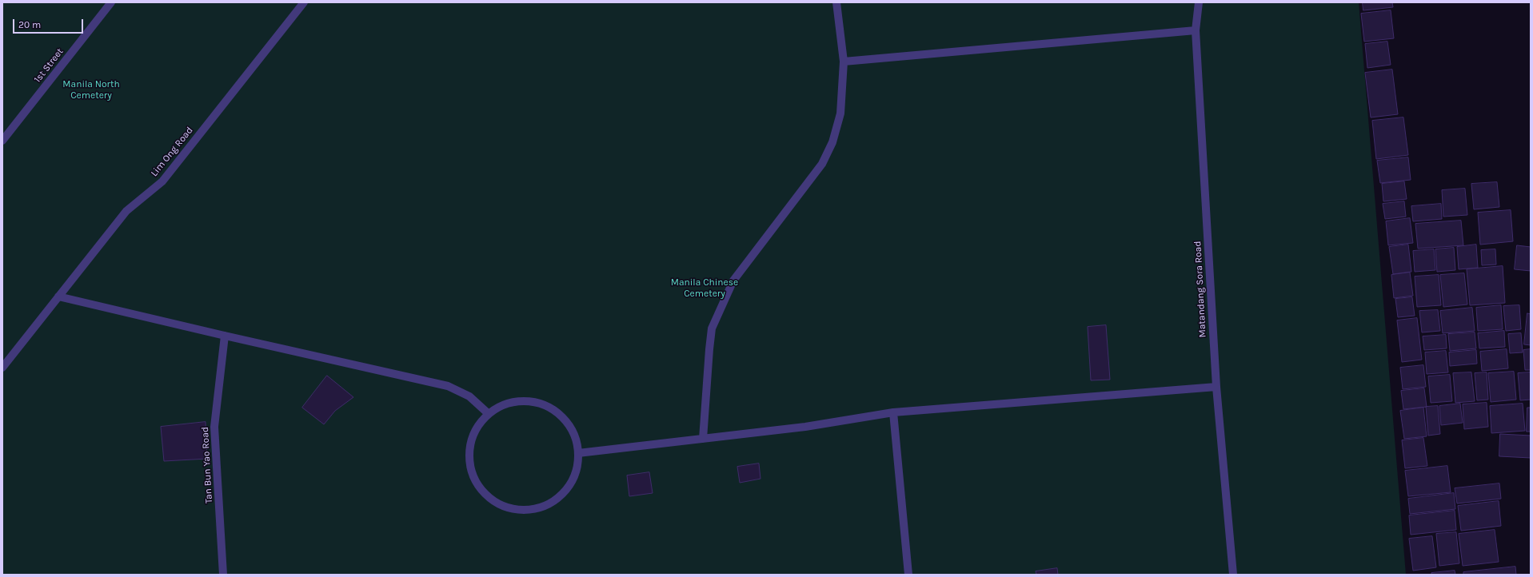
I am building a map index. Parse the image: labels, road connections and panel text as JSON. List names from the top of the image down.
{
  "streets": {
    "lane": [
      "1st Street",
      "Lim Ong Road",
      "Matandang Sora Road",
      "Tan Bun Yao Road"
    ]
  },
  "parks": ["Manila North Cemetery", "Manila Chinese Cemetery"],
  "scale_bar": "20 m"
}
